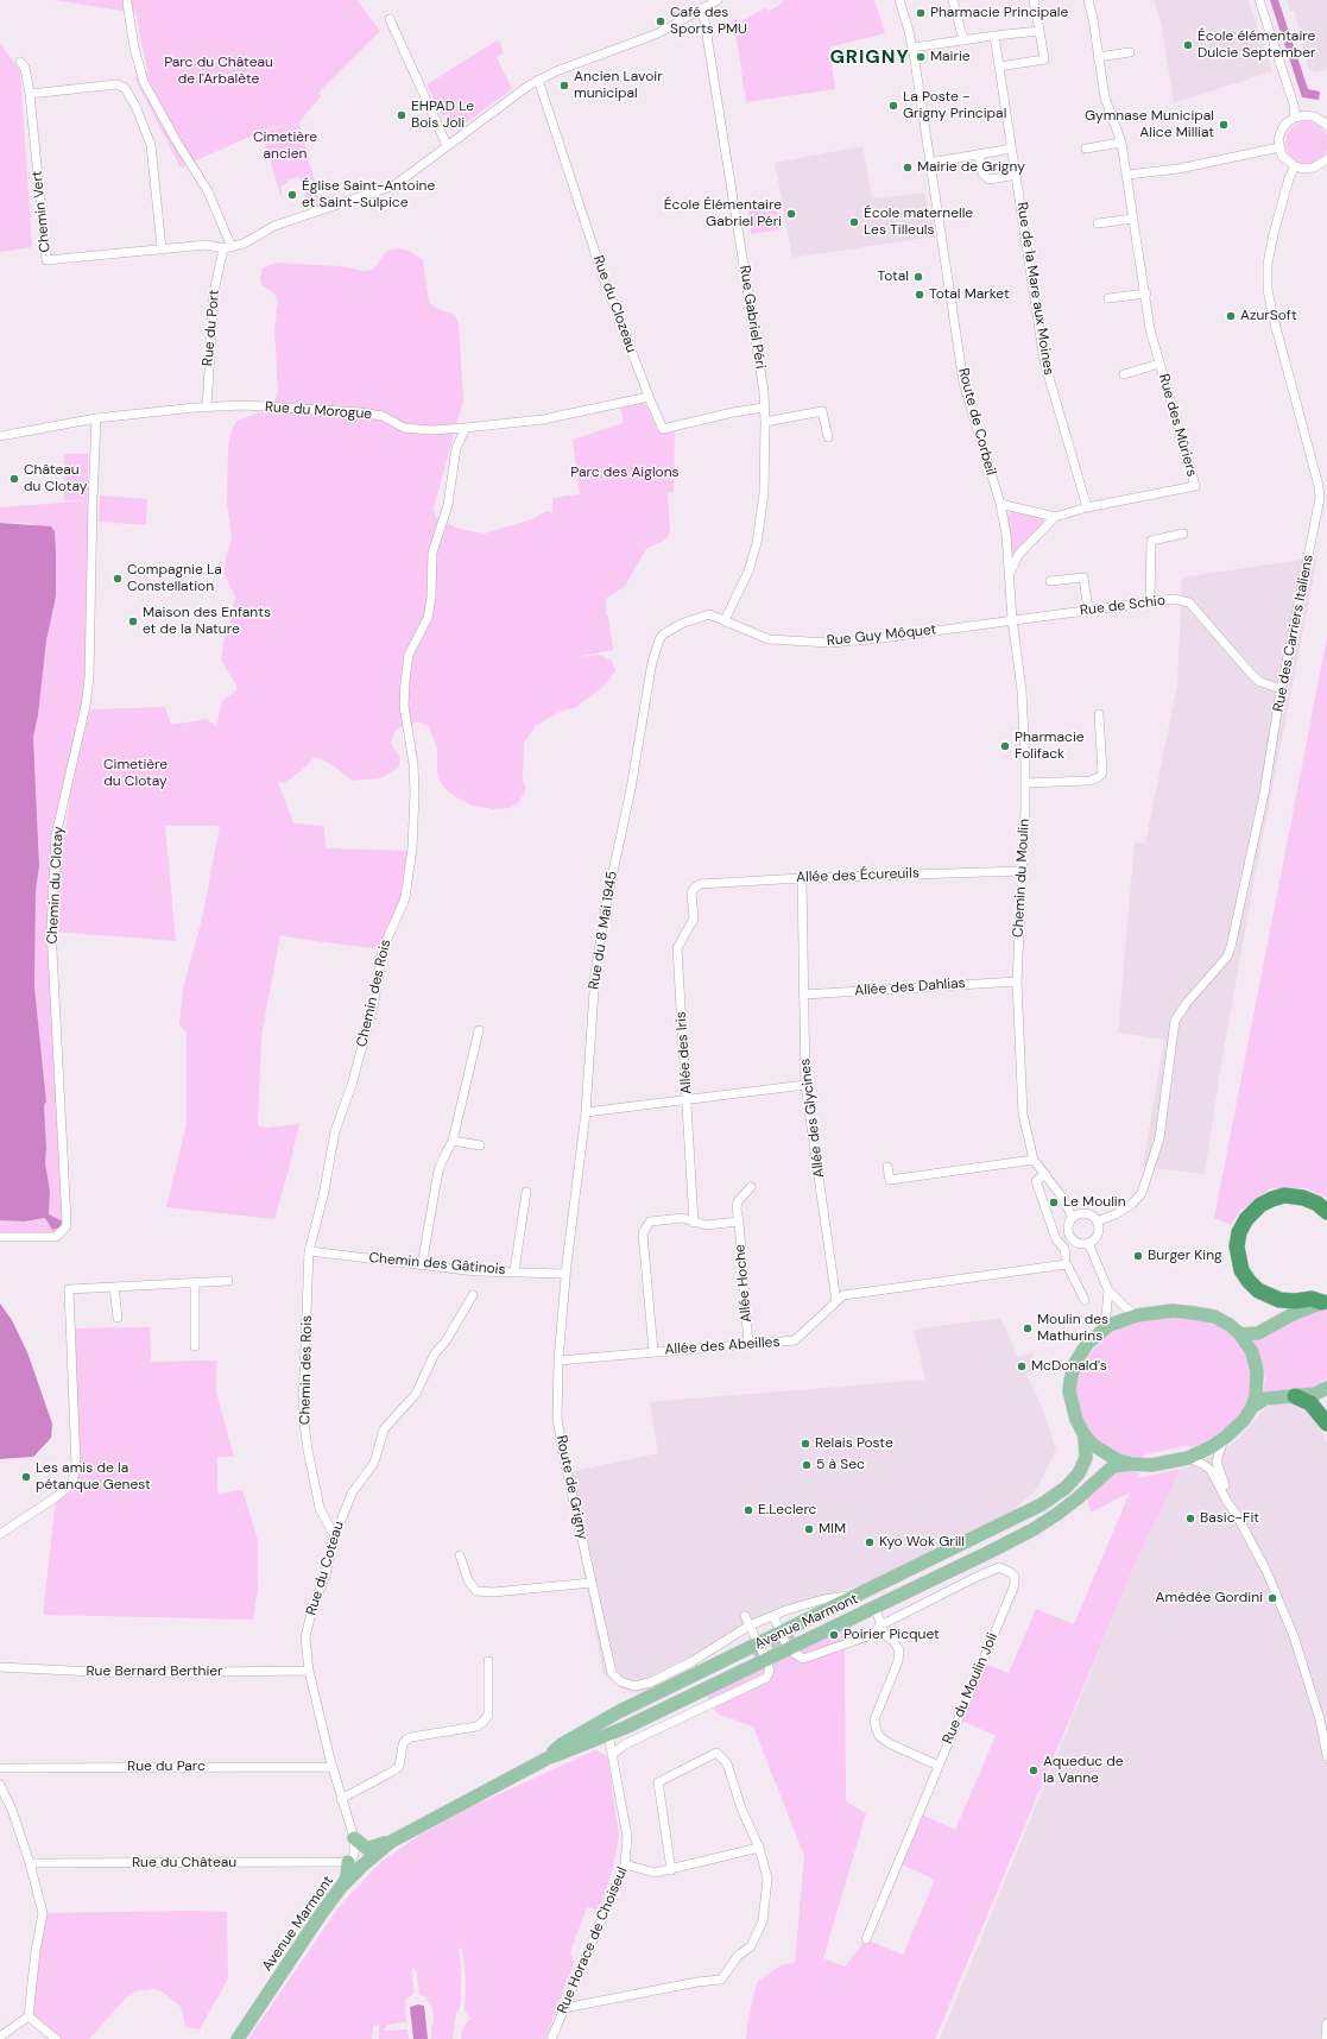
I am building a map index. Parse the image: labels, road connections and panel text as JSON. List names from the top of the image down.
{
  "streets": {
    "main road": ["Avenue Marmont"],
    "street": [
      "Chemin Vert",
      "Rue de la Mare aux Moines",
      "Rue du Clozeau",
      "Rue Gabriel Péri",
      "Rue du Port",
      "Rue du Morogue",
      "Route de Corbeil",
      "Rue des Mûriers",
      "Rue de Schio",
      "Rue des Carriers Italiens",
      "Rue Guy Môquet",
      "Allée des Écureuils",
      "Chemin du Moulin",
      "Chemin du Clotay",
      "Rue du 8 Mai 1945",
      "Allée des Dahlias",
      "Chemin des Rois",
      "Allée des Iris",
      "Allée des Glycines",
      "Chemin des Gâtinois",
      "Allée Hoche",
      "Allée des Abeilles",
      "Route de Grigny",
      "Rue du Coteau",
      "Rue Bernard Berthier",
      "Rue du Moulin Joli",
      "Rue du Parc",
      "Rue du Château",
      "Rue Horace de Choiseul"
    ]
  },
  "crossings": [
    ["Chemin Vert", "Rue du Port"],
    ["Rue de la Mare aux Moines", "Rue des Mûriers"],
    ["Rue du Clozeau", "Rue Gabriel Péri"],
    ["Rue du Clozeau", "Rue du Morogue"],
    ["Rue Gabriel Péri", "Rue Guy Môquet"],
    ["Rue Gabriel Péri", "Rue du 8 Mai 1945"],
    ["Rue du Port", "Rue du Morogue"],
    ["Rue du Morogue", "Chemin du Clotay"],
    ["Rue du Morogue", "Chemin des Rois"],
    ["Route de Corbeil", "Rue de Schio"],
    ["Route de Corbeil", "Rue Guy Môquet"],
    ["Route de Corbeil", "Chemin du Moulin"],
    ["Rue de Schio", "Rue des Carriers Italiens"],
    ["Rue de Schio", "Rue Guy Môquet"],
    ["Rue de Schio", "Chemin du Moulin"],
    ["Rue Guy Môquet", "Chemin du Moulin"],
    ["Rue Guy Môquet", "Rue du 8 Mai 1945"],
    ["Allée des Écureuils", "Chemin du Moulin"],
    ["Allée des Écureuils", "Allée des Iris"],
    ["Allée des Écureuils", "Allée des Glycines"],
    ["Chemin du Moulin", "Allée des Dahlias"],
    ["Rue du 8 Mai 1945", "Chemin des Gâtinois"],
    ["Rue du 8 Mai 1945", "Route de Grigny"],
    ["Allée des Dahlias", "Allée des Glycines"],
    ["Chemin des Rois", "Chemin des Gâtinois"],
    ["Chemin des Rois", "Rue du Coteau"],
    ["Allée des Glycines", "Allée des Abeilles"],
    ["Allée Hoche", "Allée des Abeilles"],
    ["Allée des Abeilles", "Route de Grigny"],
    ["Rue du Coteau", "Rue Bernard Berthier"],
    ["Rue du Coteau", "Rue du Parc"],
    ["Avenue Marmont", "Rue Horace de Choiseul"]
  ],
  "districts": ["GRIGNY"],
  "parks": [
    "Parc du Château de l'Arbalète",
    "Cimetière ancien",
    "Parc des Aiglons",
    "Cimetière du Clotay"
  ],
  "places": [
    "Pharmacie Principale",
    "Café des Sports PMU",
    "École élémentaire Dulcie September",
    "Mairie",
    "Ancien Lavoir municipal",
    "La Poste - Grigny Principal",
    "EHPAD Le Bois Joli",
    "Gymnase Municipal Alice Milliat",
    "Mairie de Grigny",
    "Église Saint-Antoine et Saint-Sulpice",
    "École Élémentaire Gabriel Péri",
    "École maternelle Les Tilleuls",
    "Total",
    "Total Market",
    "AzurSoft",
    "Château du Clotay",
    "Compagnie La Constellation",
    "Maison des Enfants et de la Nature",
    "Pharmacie Folifack",
    "Le Moulin",
    "Burger King",
    "Moulin des Mathurins",
    "McDonald's",
    "Relais Poste",
    "5 à Sec",
    "Les amis de la pétanque Genest",
    "E.Leclerc",
    "Basic-Fit",
    "MIM",
    "Kyo Wok Grill",
    "Amédée Gordini",
    "Poirier Picquet",
    "Aqueduc de la Vanne"
  ]
}
